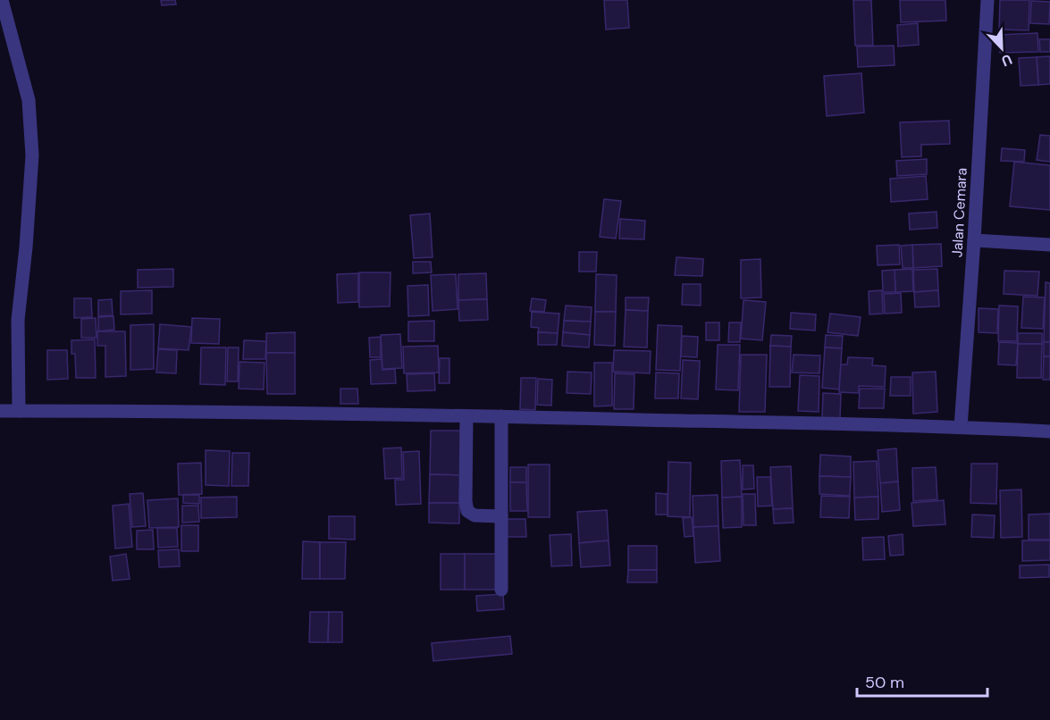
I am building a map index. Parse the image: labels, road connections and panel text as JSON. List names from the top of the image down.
{
  "streets": {
    "street": ["Jalan Cemara"]
  },
  "scale_bar": "50 m",
  "north": "bottom right"
}
